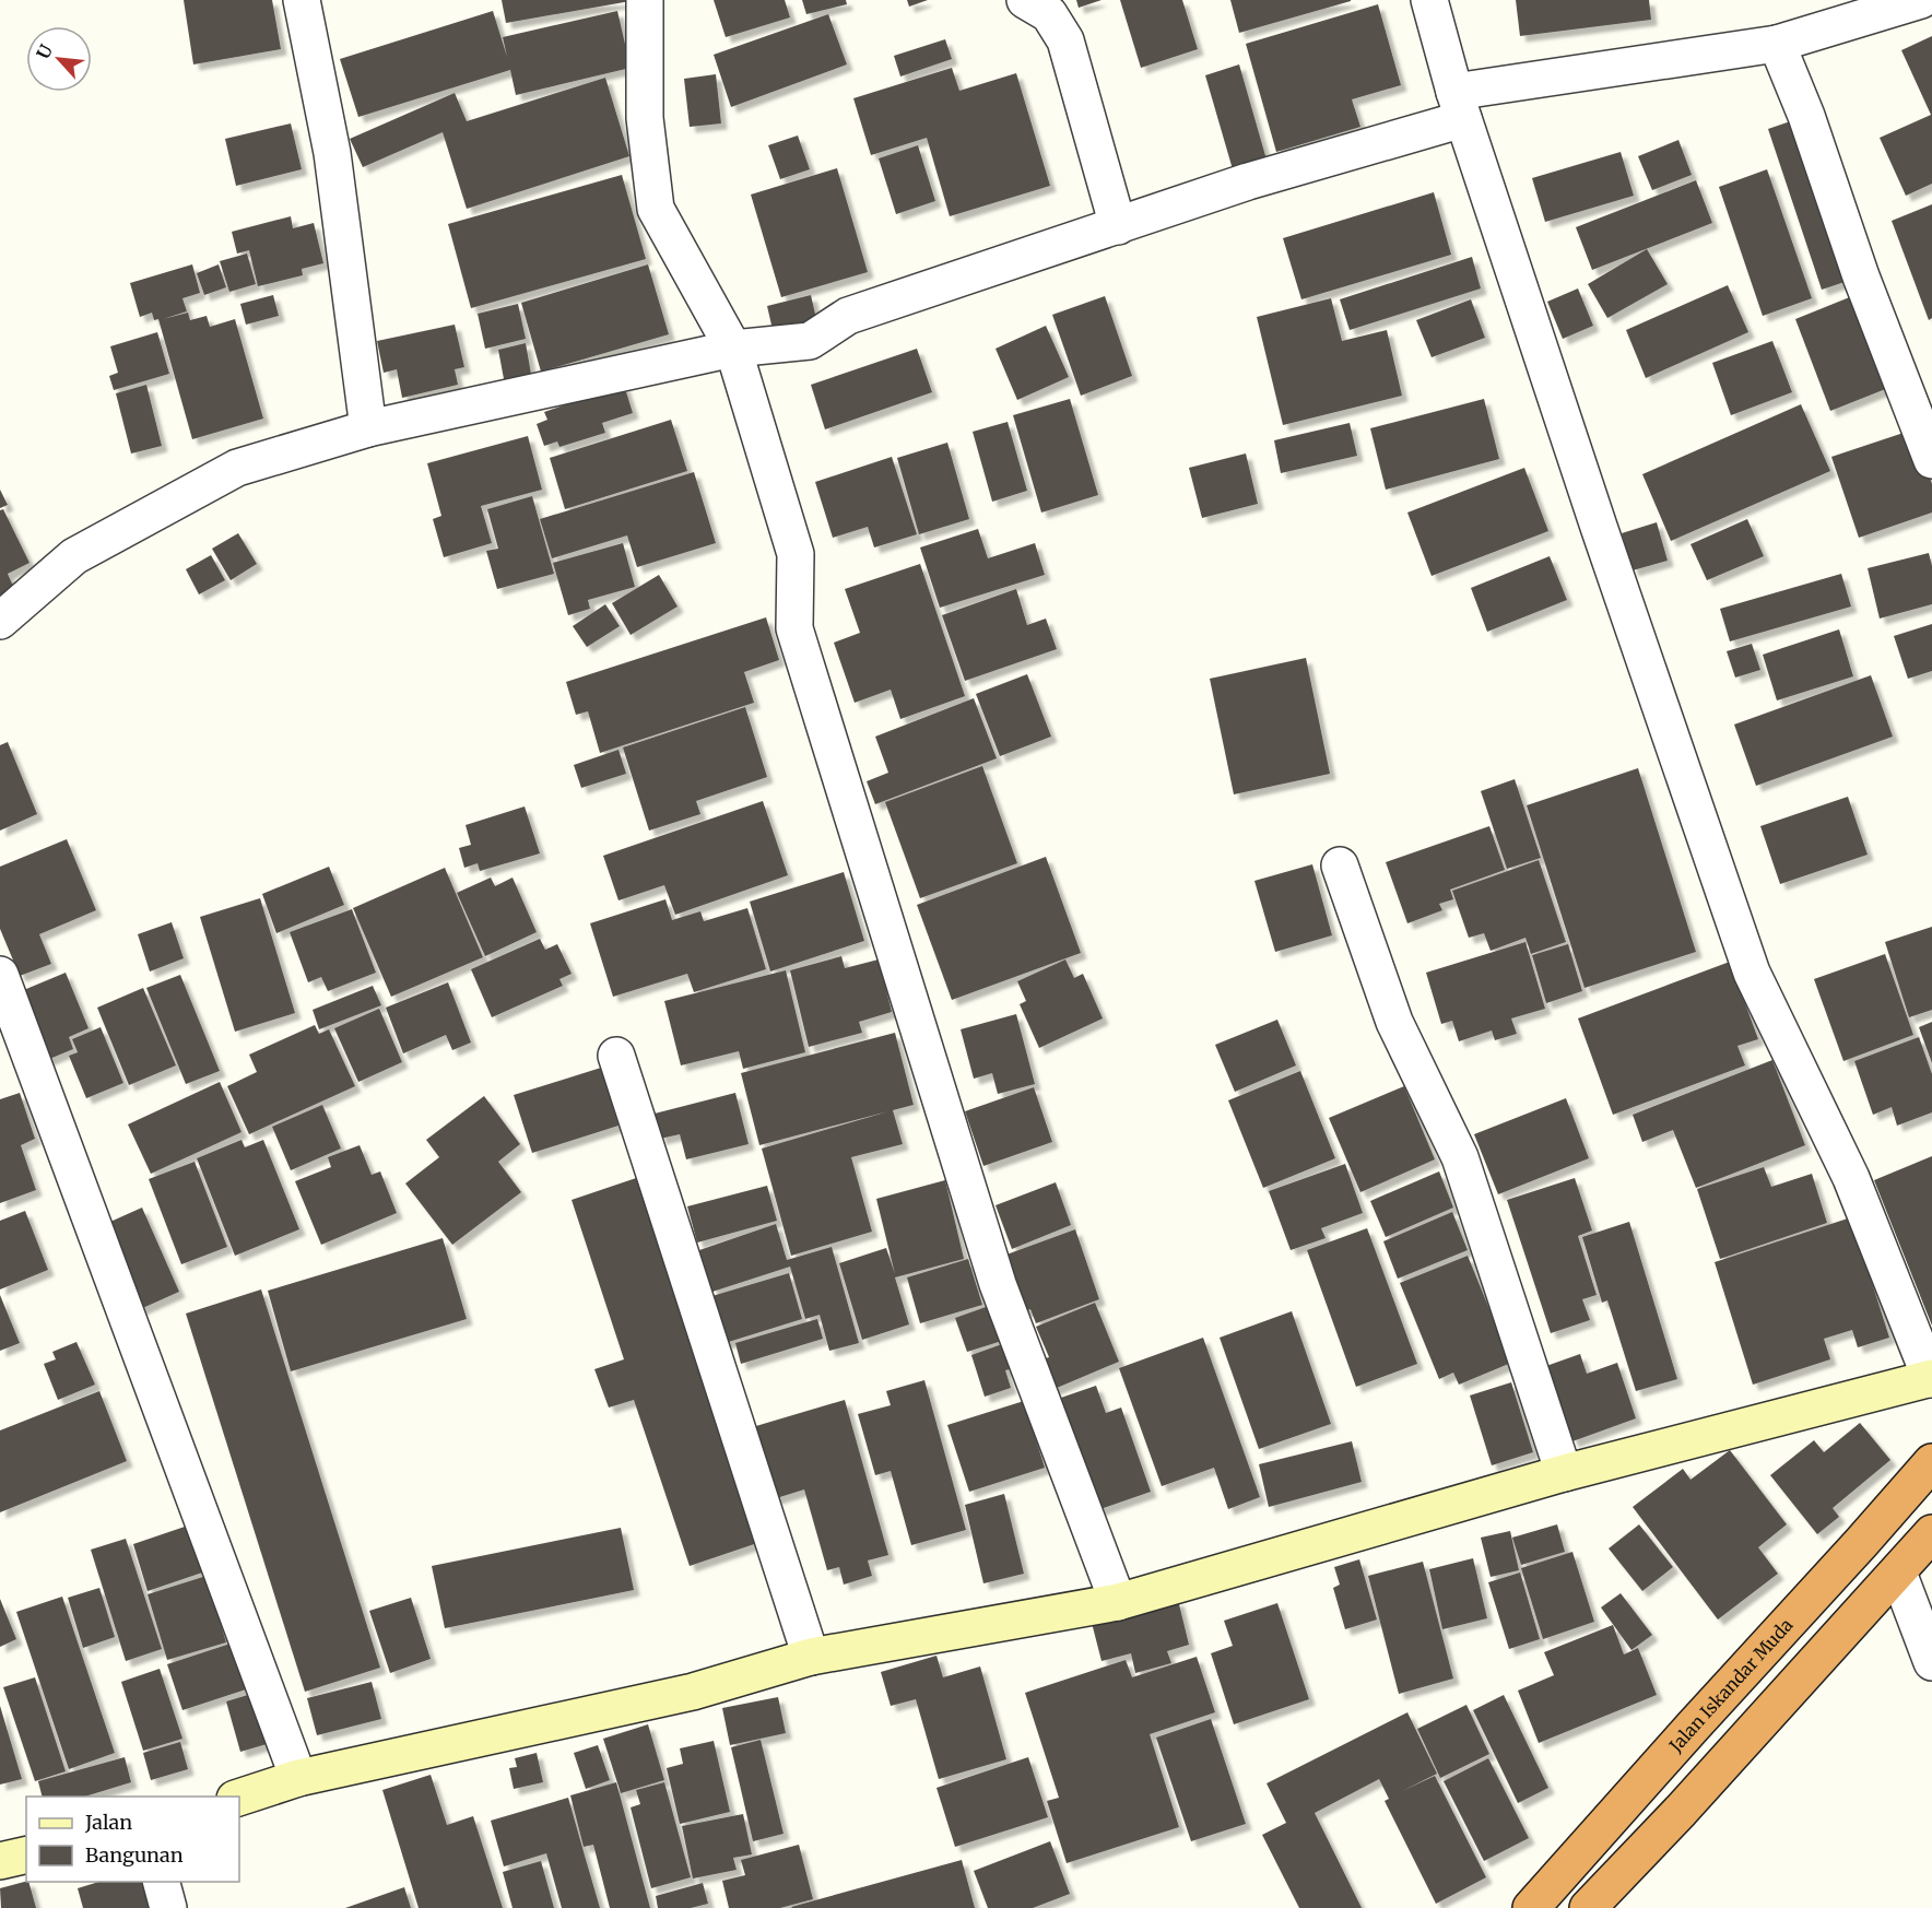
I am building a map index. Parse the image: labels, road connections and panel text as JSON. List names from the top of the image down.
{
  "streets": {
    "highway": ["Jalan Iskandar Muda"]
  },
  "legend": ["Jalan", "Bangunan"],
  "north": "top left"
}
